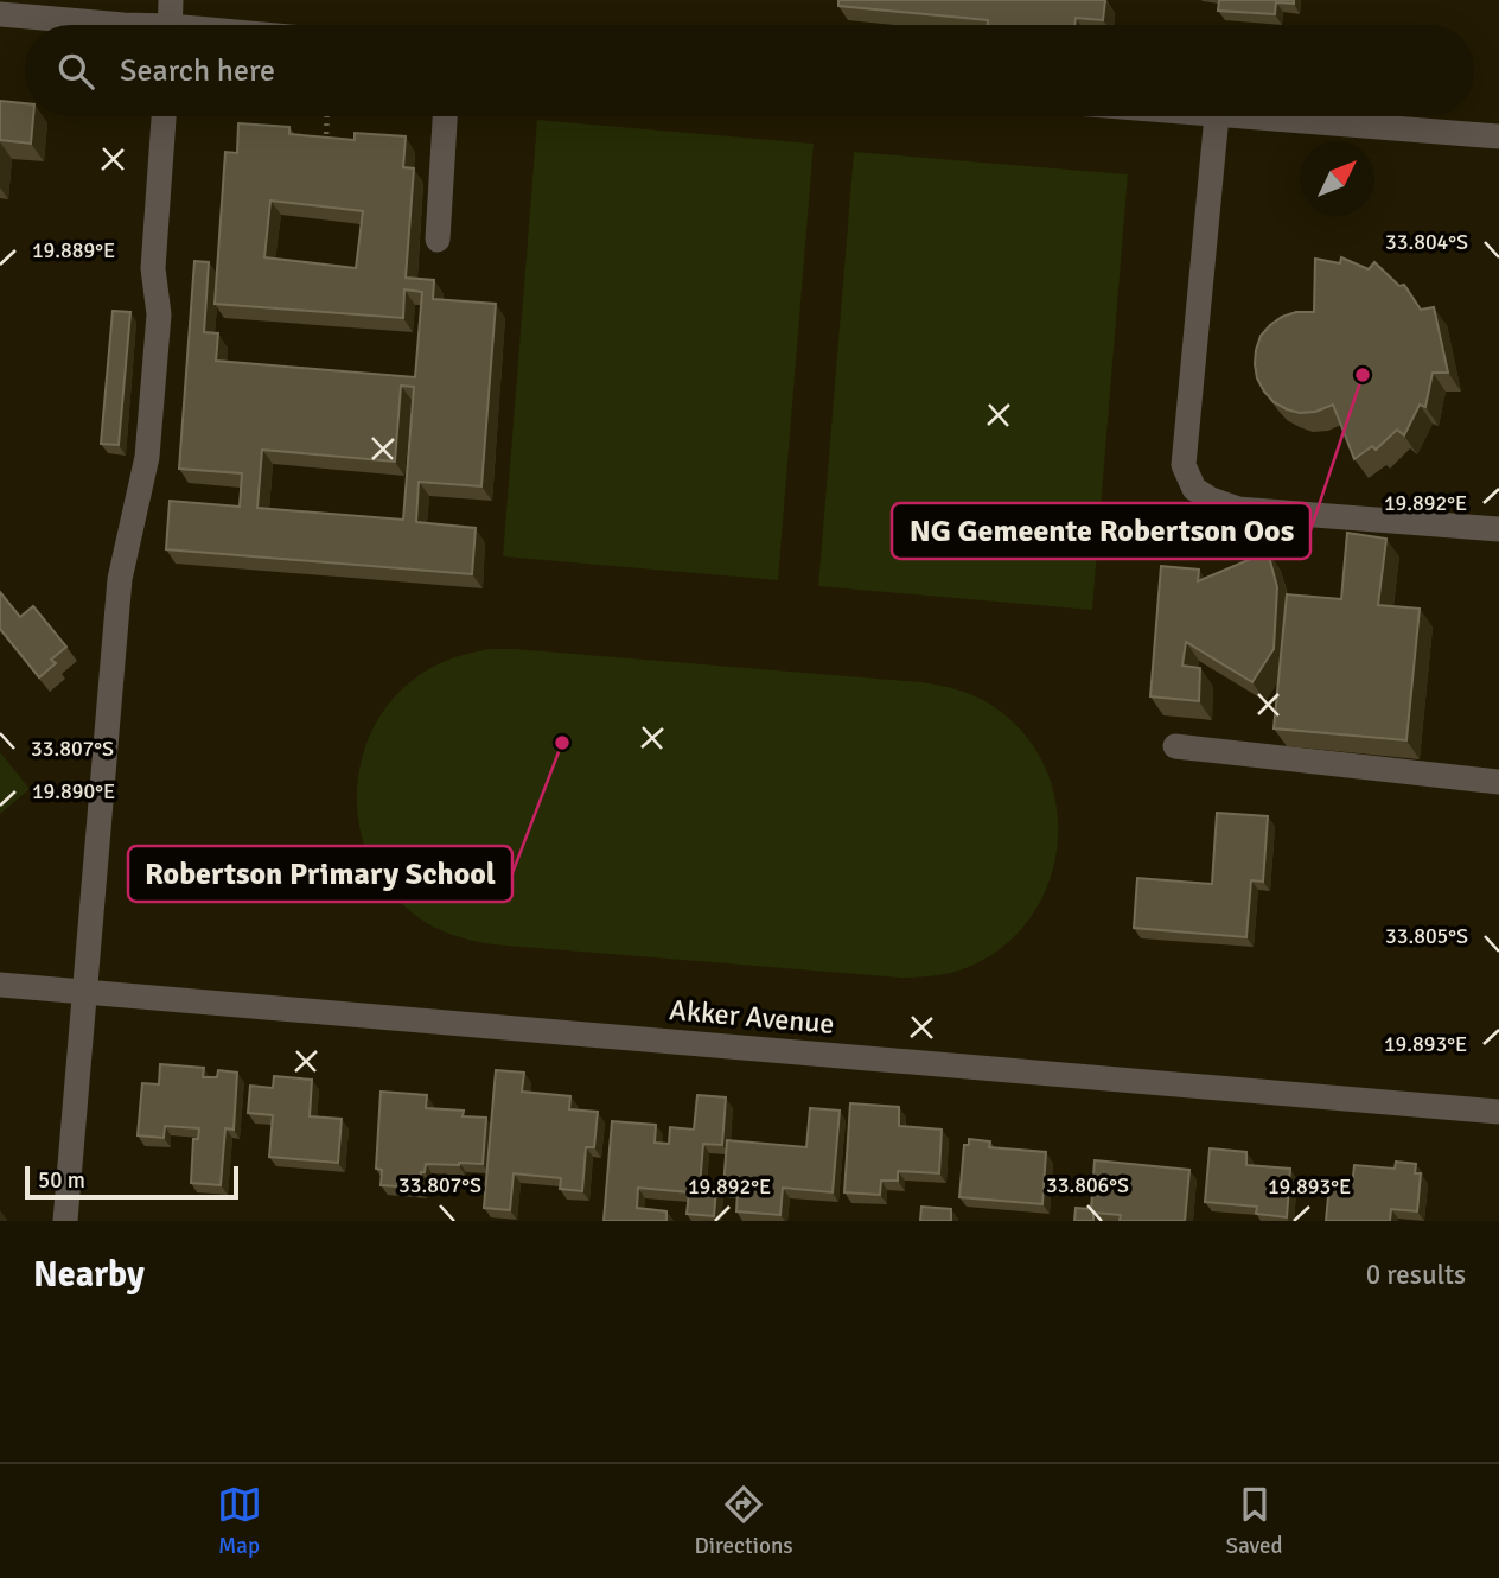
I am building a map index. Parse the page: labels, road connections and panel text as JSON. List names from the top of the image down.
{
  "streets": {
    "street": ["Akker Avenue"]
  },
  "places": ["NG Gemeente Robertson Oos", "Robertson Primary School"],
  "scale_bar": "50 m",
  "north": "top right",
  "page": {
    "search": "Search here",
    "scale": "50 m",
    "heading": ["Nearby", "0 results"],
    "nav": ["Map", "Directions", "Saved"]
  },
  "coordinates": [
    "33.804°S",
    "19.889°E",
    "19.892°E",
    "33.807°S",
    "19.890°E",
    "33.805°S",
    "19.893°E",
    "33.806°S"
  ]
}
